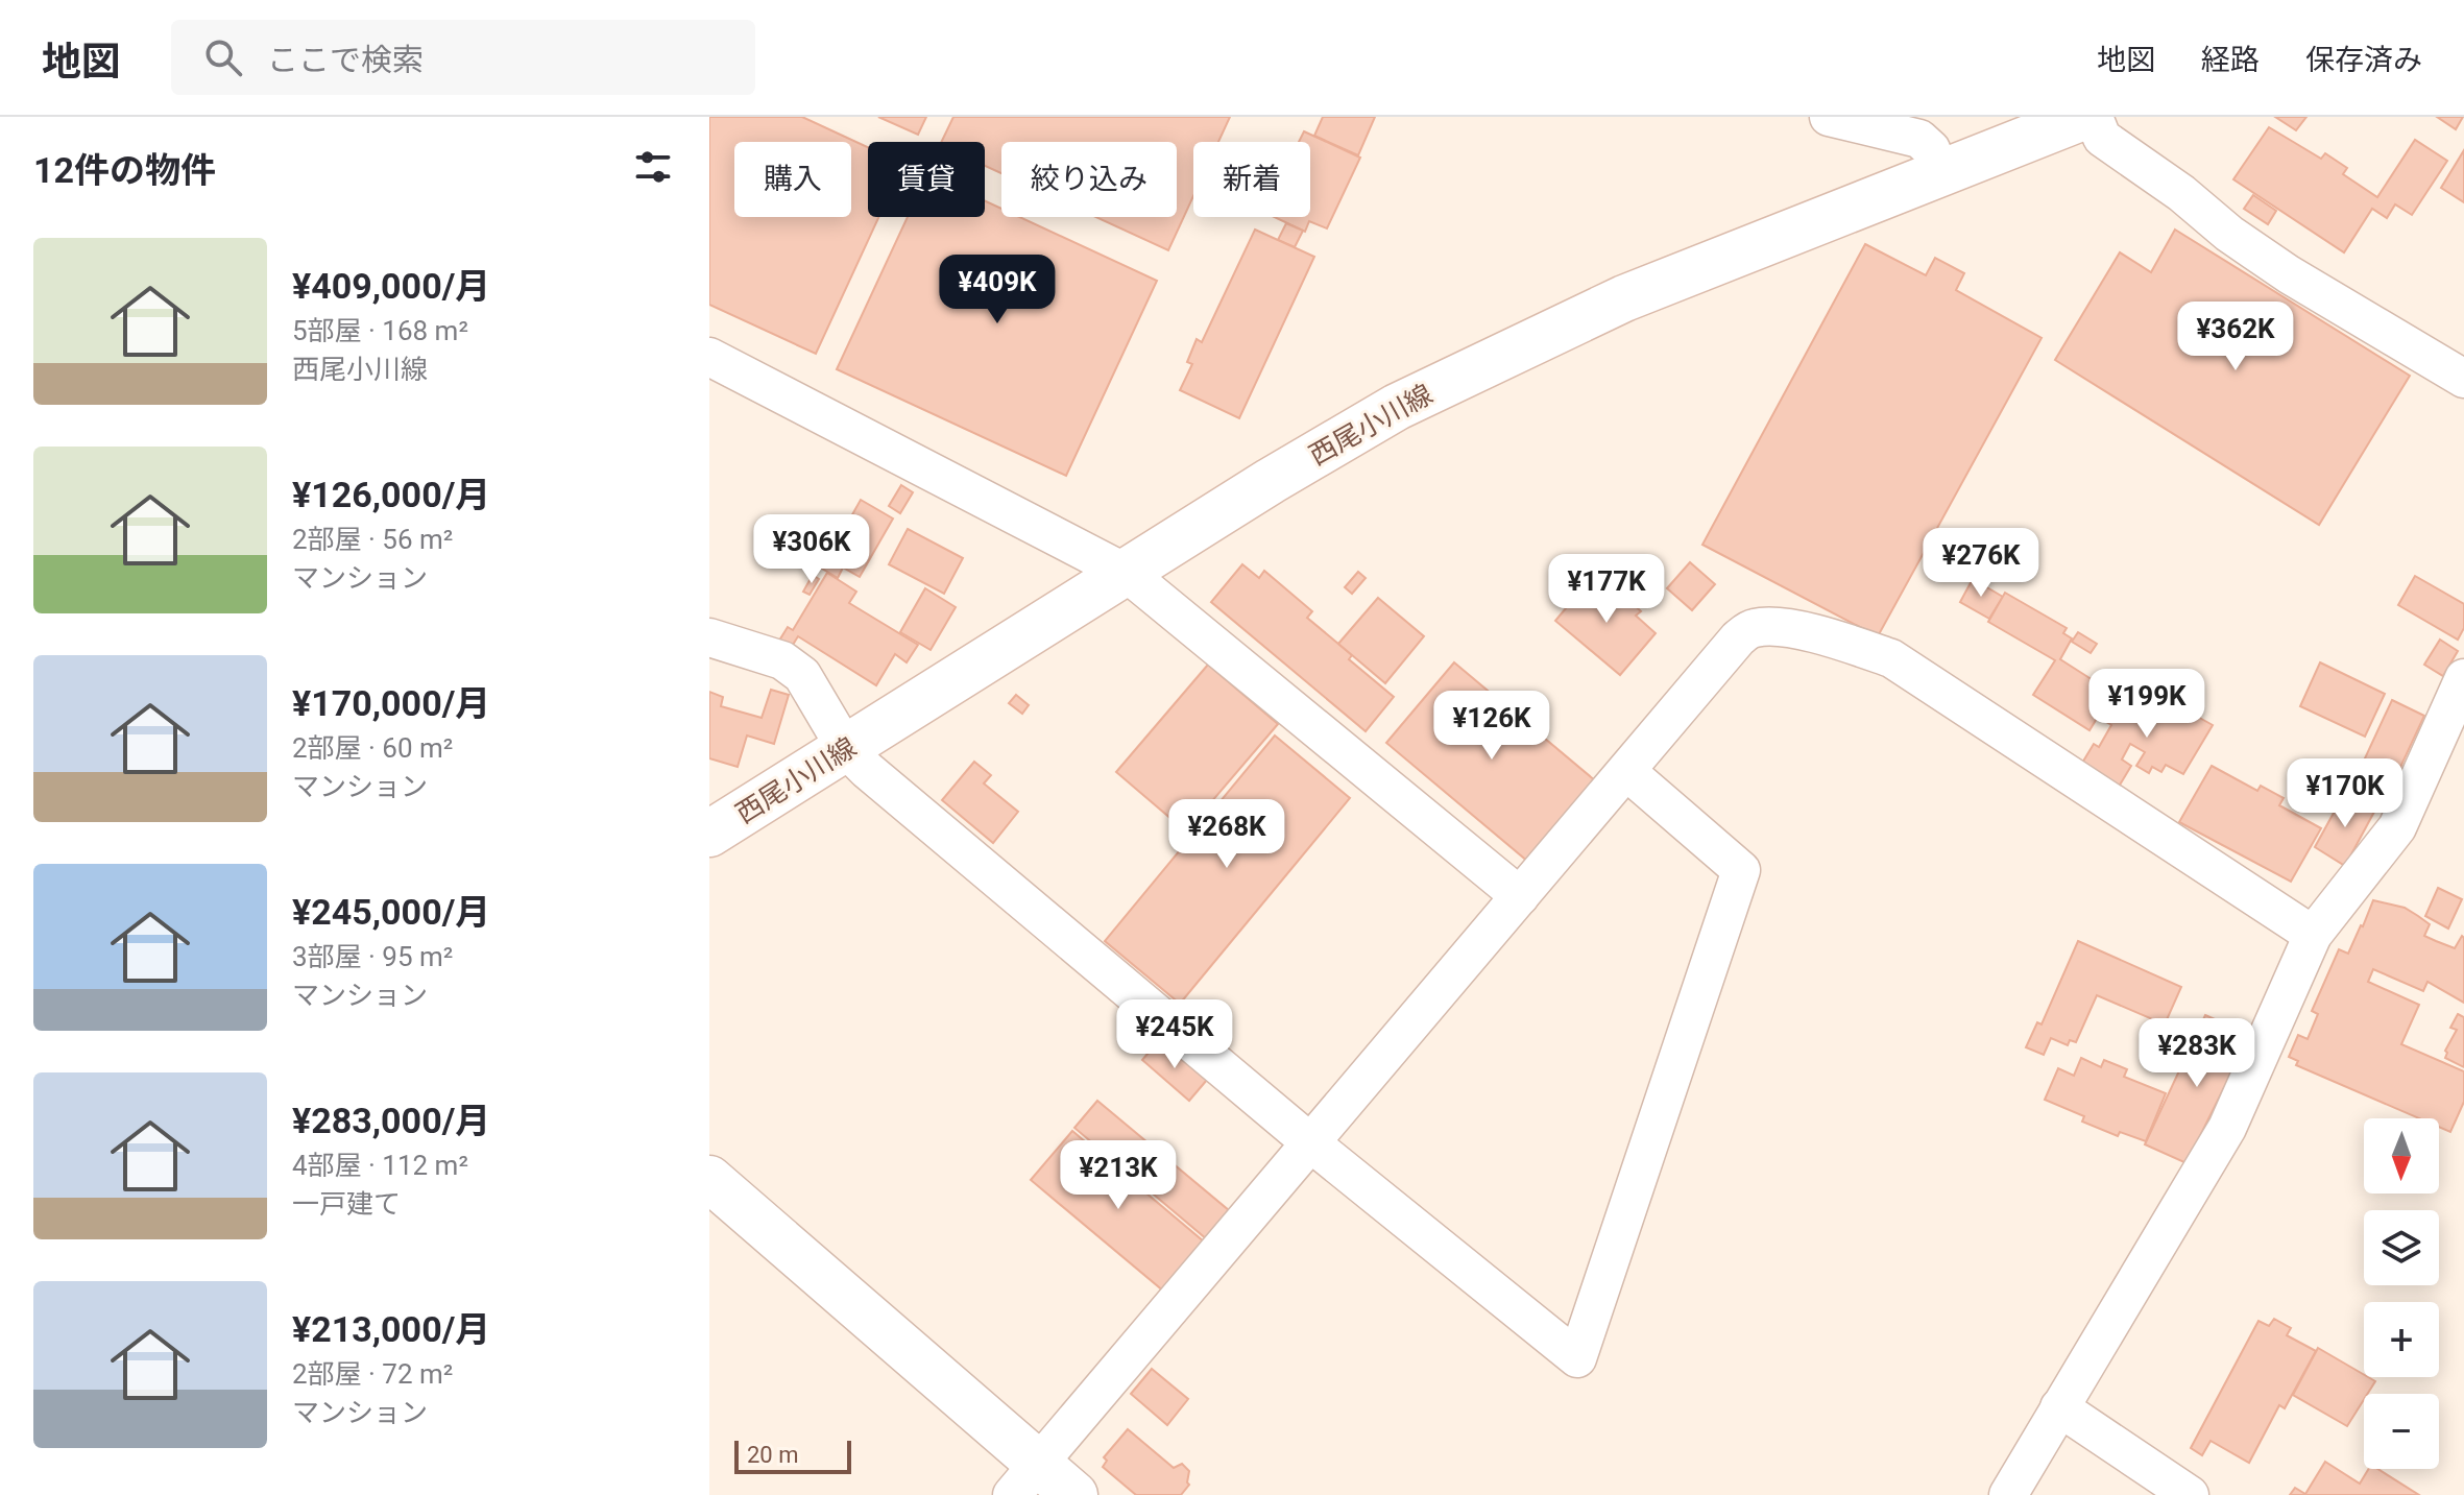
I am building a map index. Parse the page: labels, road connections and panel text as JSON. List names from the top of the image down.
{
  "streets": {
    "main road": ["西尾小川線"]
  },
  "scale_bar": "20 m",
  "north": "bottom",
  "page": {
    "header": "地図",
    "search": "ここで検索",
    "nav": ["地図", "経路", "保存済み"],
    "heading": "12件の物件",
    "chip": [
      "購入",
      "賃貸",
      "絞り込み",
      "新着"
    ],
    "list": [
      {
        "name": "¥409,000/月",
        "note": "5部屋 · 168 m² · 西尾小川線"
      },
      {
        "name": "¥126,000/月",
        "note": "2部屋 · 56 m² · マンション"
      },
      {
        "name": "¥170,000/月",
        "note": "2部屋 · 60 m² · マンション"
      },
      {
        "name": "¥245,000/月",
        "note": "3部屋 · 95 m² · マンション"
      },
      {
        "name": "¥283,000/月",
        "note": "4部屋 · 112 m² · 一戸建て"
      },
      {
        "name": "¥213,000/月",
        "note": "2部屋 · 72 m² · マンション"
      }
    ],
    "price": [
      "¥409K",
      "¥362K",
      "¥306K",
      "¥276K",
      "¥177K",
      "¥199K",
      "¥126K",
      "¥170K",
      "¥268K",
      "¥245K",
      "¥283K",
      "¥213K"
    ],
    "map_buttons": ["+", "−"],
    "scale": "20 m"
  }
}
